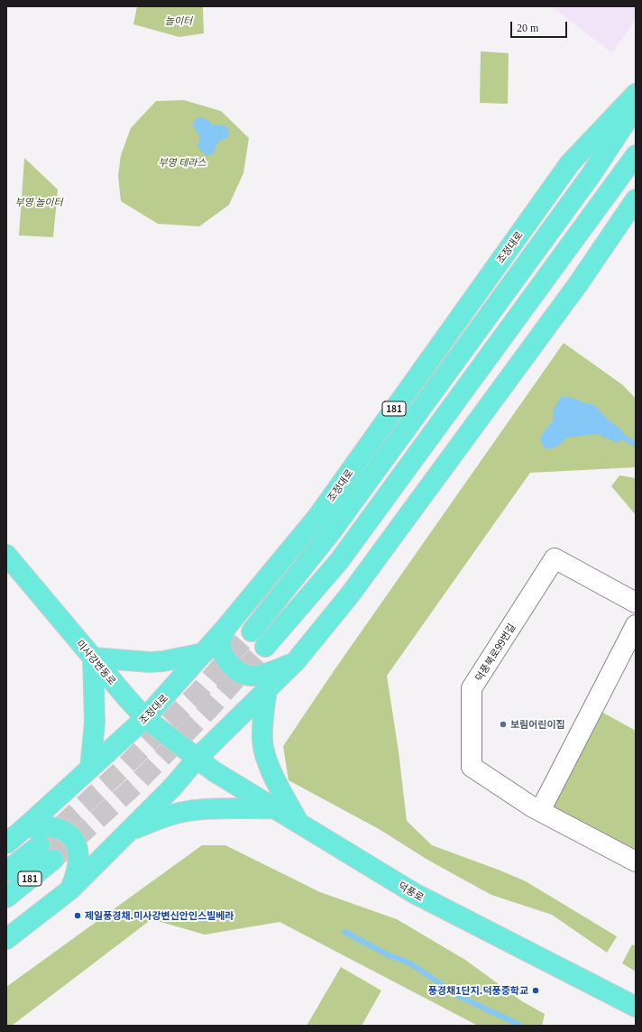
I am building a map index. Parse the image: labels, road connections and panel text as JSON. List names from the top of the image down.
{
  "streets": {
    "main road": [
      "조정대로",
      "181",
      "미사강변동로",
      "덕풍로"
    ],
    "lane": ["덕풍북로99번길"]
  },
  "crossings": [
    ["조정대로", "미사강변동로"],
    ["미사강변동로", "덕풍로"]
  ],
  "parks": ["놀이터", "부영 테라스", "부영 놀이터"],
  "places": ["보림어린이집", "제일풍경채.미사강변신안인스빌베라", "풍경채1단지.덕풍중학교"],
  "scale_bar": "20 m"
}
